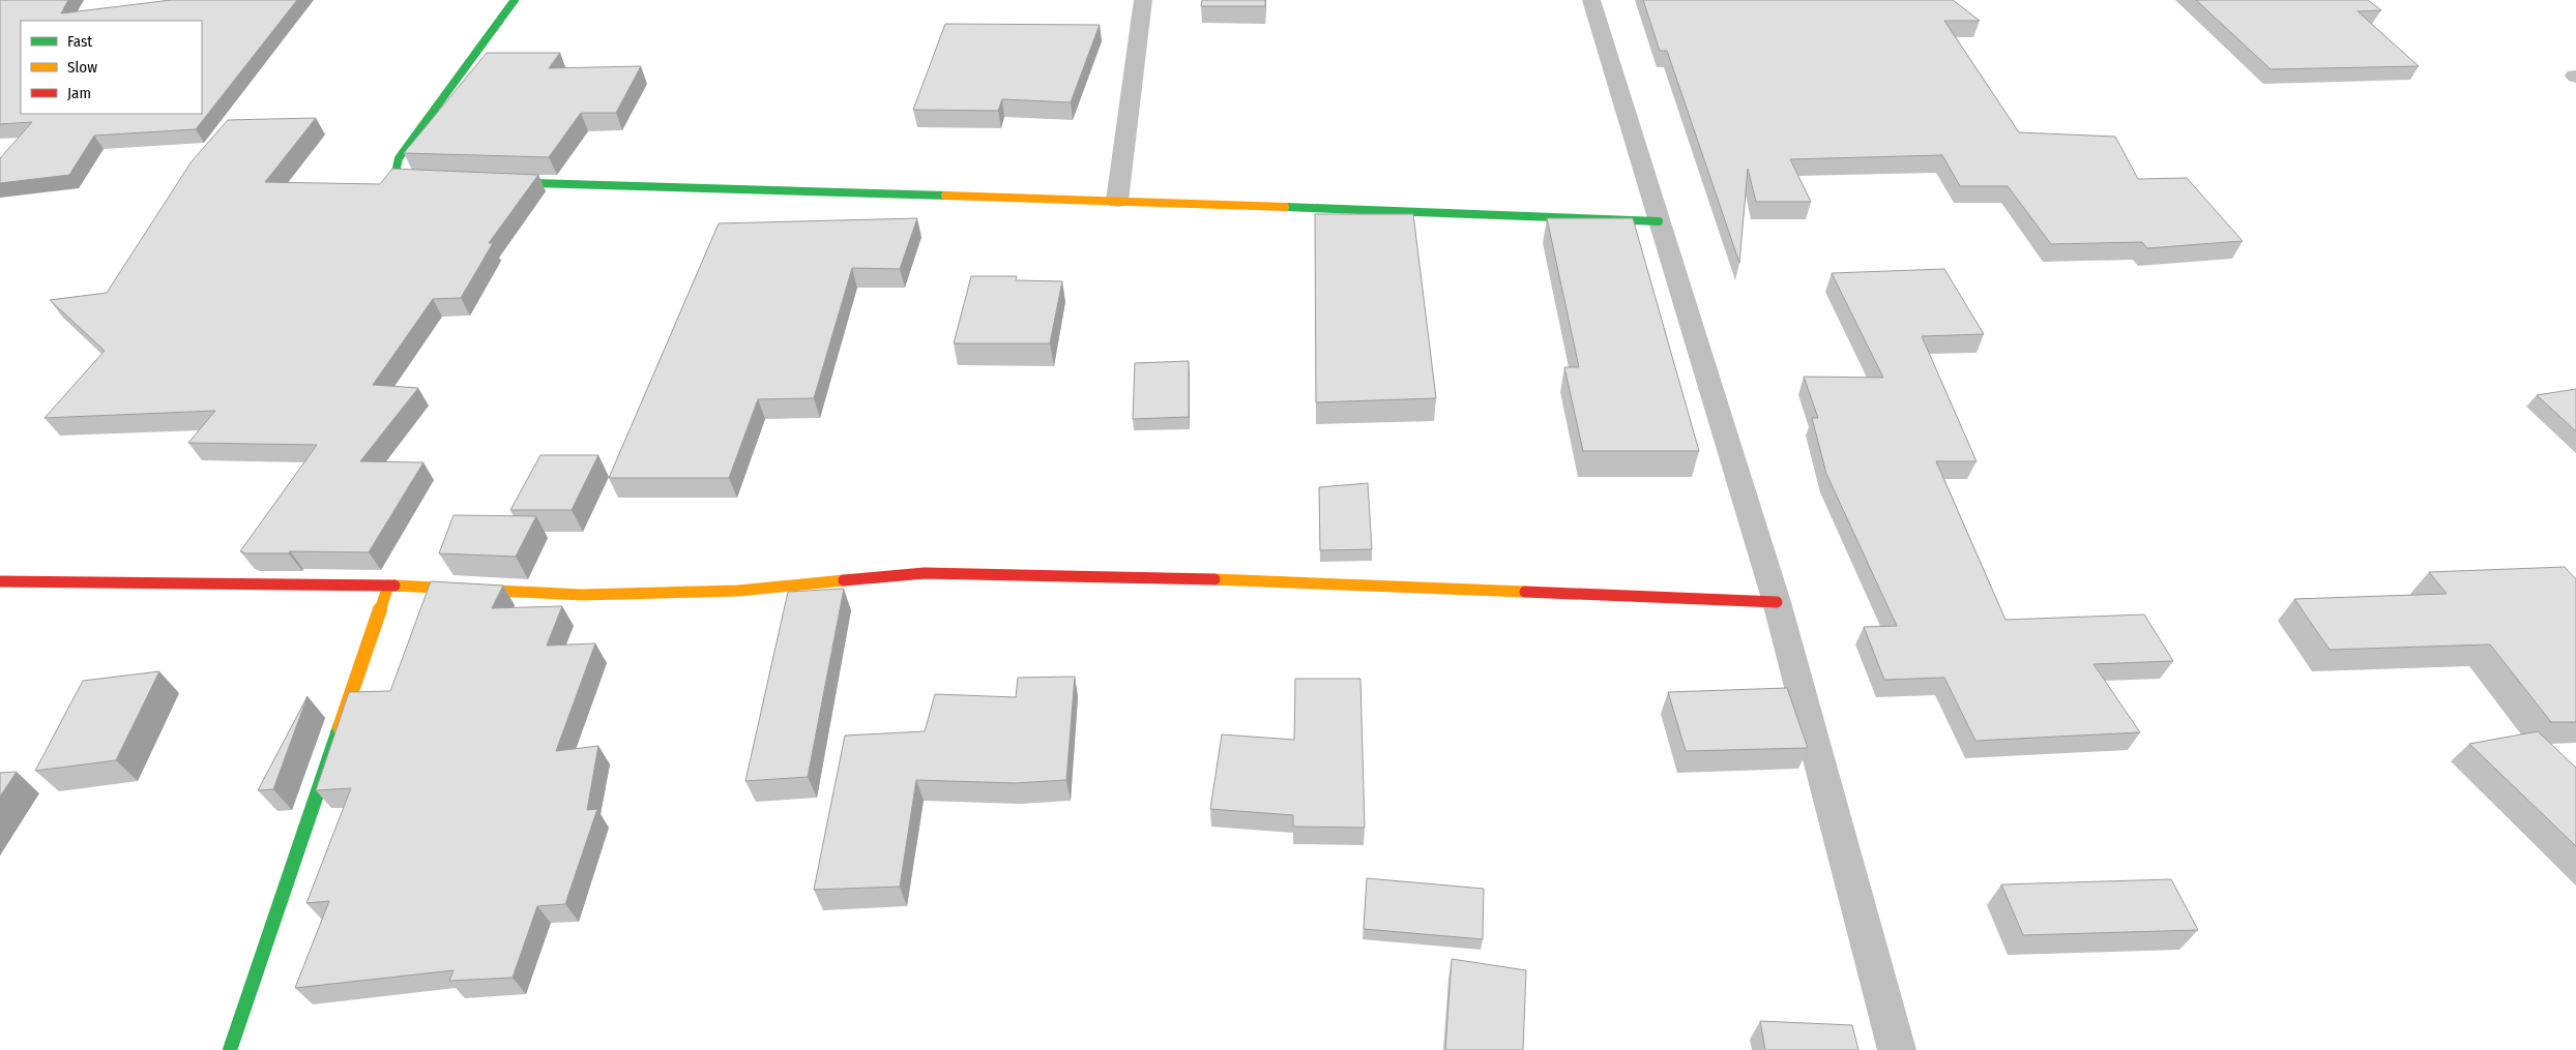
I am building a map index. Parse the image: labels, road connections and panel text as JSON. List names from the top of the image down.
{
  "legend": ["Fast", "Slow", "Jam"]
}
